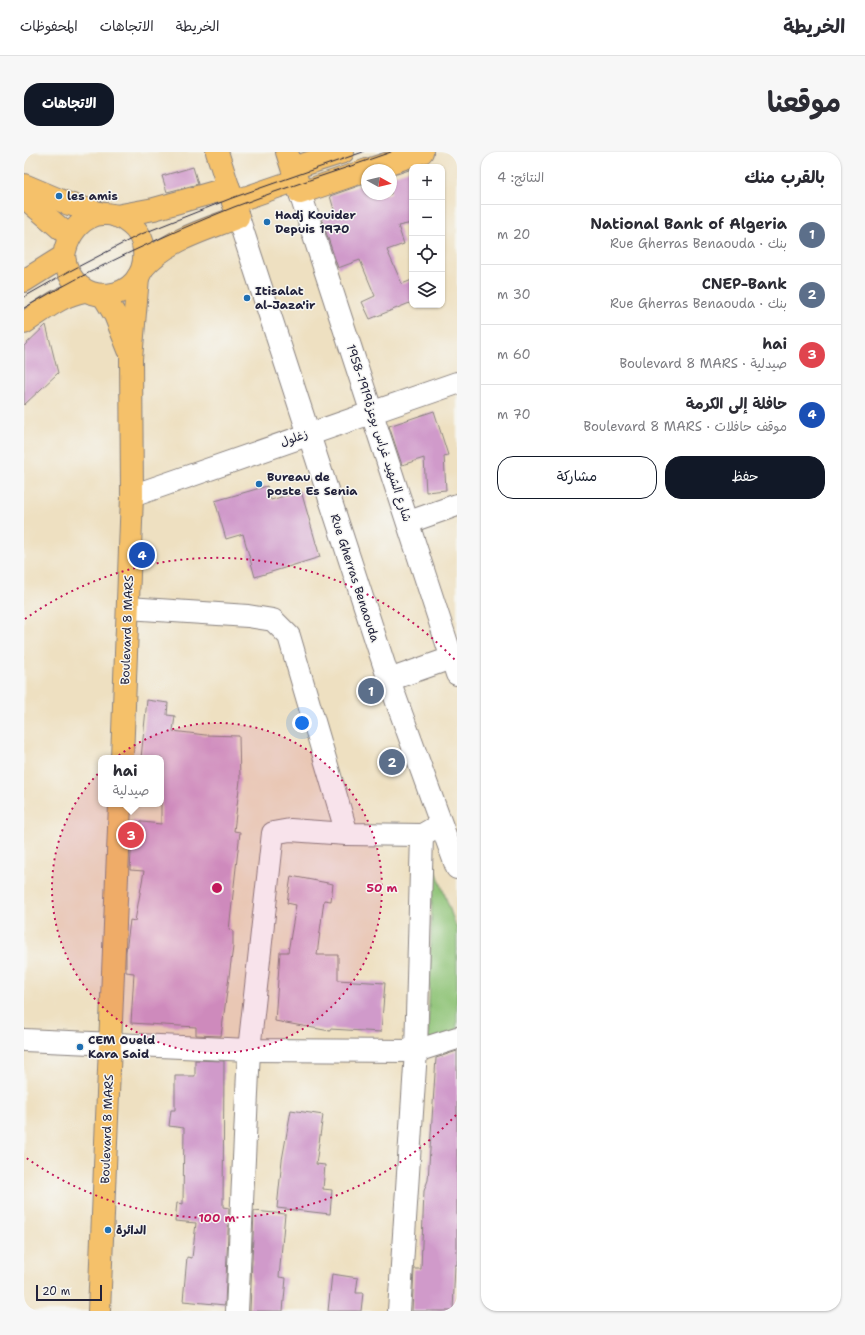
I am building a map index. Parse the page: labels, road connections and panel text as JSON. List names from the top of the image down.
{
  "streets": {
    "main road": ["Boulevard 8 MARS"],
    "street": ["شارع الشهيد غراس بوعزة1919-1958", "زغلول", "Rue Gherras Benaouda"]
  },
  "crossings": [
    ["شارع الشهيد غراس بوعزة1919-1958", "زغلول"],
    ["زغلول", "Rue Gherras Benaouda"],
    ["زغلول", "Boulevard 8 MARS"]
  ],
  "places": [
    "les amis",
    "Hadj Kouider Depuis 1970",
    "Itisalat al-Jaza'ir",
    "Bureau de poste Es Senia",
    "CEM Oueld Kara Said",
    "الدائرة"
  ],
  "scale_bar": "20 m",
  "north": "right",
  "page": {
    "header": "الخريطة",
    "nav": ["الخريطة", "الاتجاهات", "المحفوظات"],
    "title": "موقعنا",
    "buttons": [
      "الاتجاهات",
      ["حفظ", "مشاركة"]
    ],
    "heading": ["بالقرب منك", "النتائج: 4"],
    "map_buttons": ["+", "−"],
    "list": [
      {
        "mark": "1",
        "name": "National Bank of Algeria",
        "note": "بنك · Rue Gherras Benaouda",
        "value": "20 m"
      },
      {
        "mark": "2",
        "name": "CNEP-Bank",
        "note": "بنك · Rue Gherras Benaouda",
        "value": "30 m"
      },
      {
        "mark": "3",
        "name": "hai",
        "note": "صيدلية · Boulevard 8 MARS",
        "value": "60 m"
      },
      {
        "mark": "4",
        "name": "حافلة إلى الكرمة",
        "note": "موقف حافلات · Boulevard 8 MARS",
        "value": "70 m"
      }
    ],
    "pins": [
      "4",
      "1",
      "2",
      "3"
    ],
    "popup": ["hai", "صيدلية"],
    "scale": "20 m"
  },
  "rings": ["50 m", "100 m"]
}
